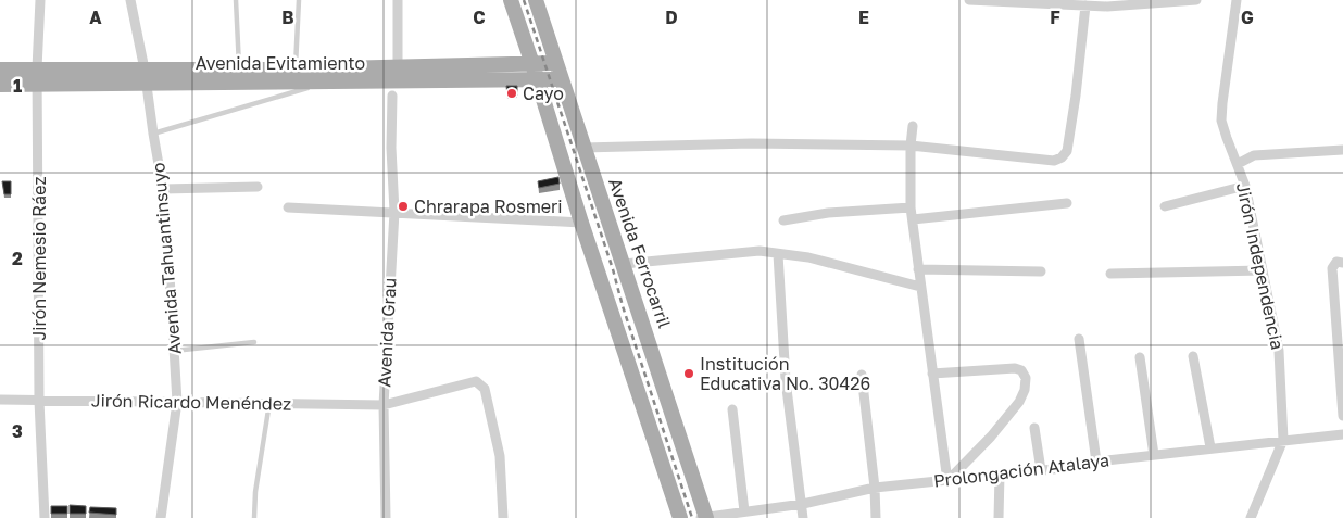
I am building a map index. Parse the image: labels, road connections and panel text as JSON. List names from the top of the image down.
{
  "streets": {
    "main road": ["Avenida Evitamiento", "Avenida Ferrocarril"],
    "street": [
      "Jirón Nemesio Ráez",
      "Avenida Tahuantinsuyo",
      "Jirón Independencia",
      "Avenida Grau",
      "Jirón Ricardo Menéndez",
      "Prolongación Atalaya"
    ]
  },
  "crossings": [
    ["Avenida Evitamiento", "Avenida Ferrocarril"],
    ["Avenida Evitamiento", "Jirón Nemesio Ráez"],
    ["Avenida Evitamiento", "Avenida Tahuantinsuyo"],
    ["Avenida Ferrocarril", "Prolongación Atalaya"],
    ["Jirón Nemesio Ráez", "Jirón Ricardo Menéndez"],
    ["Avenida Tahuantinsuyo", "Jirón Ricardo Menéndez"],
    ["Jirón Independencia", "Prolongación Atalaya"],
    ["Avenida Grau", "Jirón Ricardo Menéndez"]
  ],
  "places": ["Cayo", "Chrarapa Rosmeri", "Institución Educativa No. 30426"],
  "grid": {
    "columns": [
      "A",
      "B",
      "C",
      "D",
      "E",
      "F",
      "G"
    ],
    "rows": ["1", "2", "3"]
  }
}
